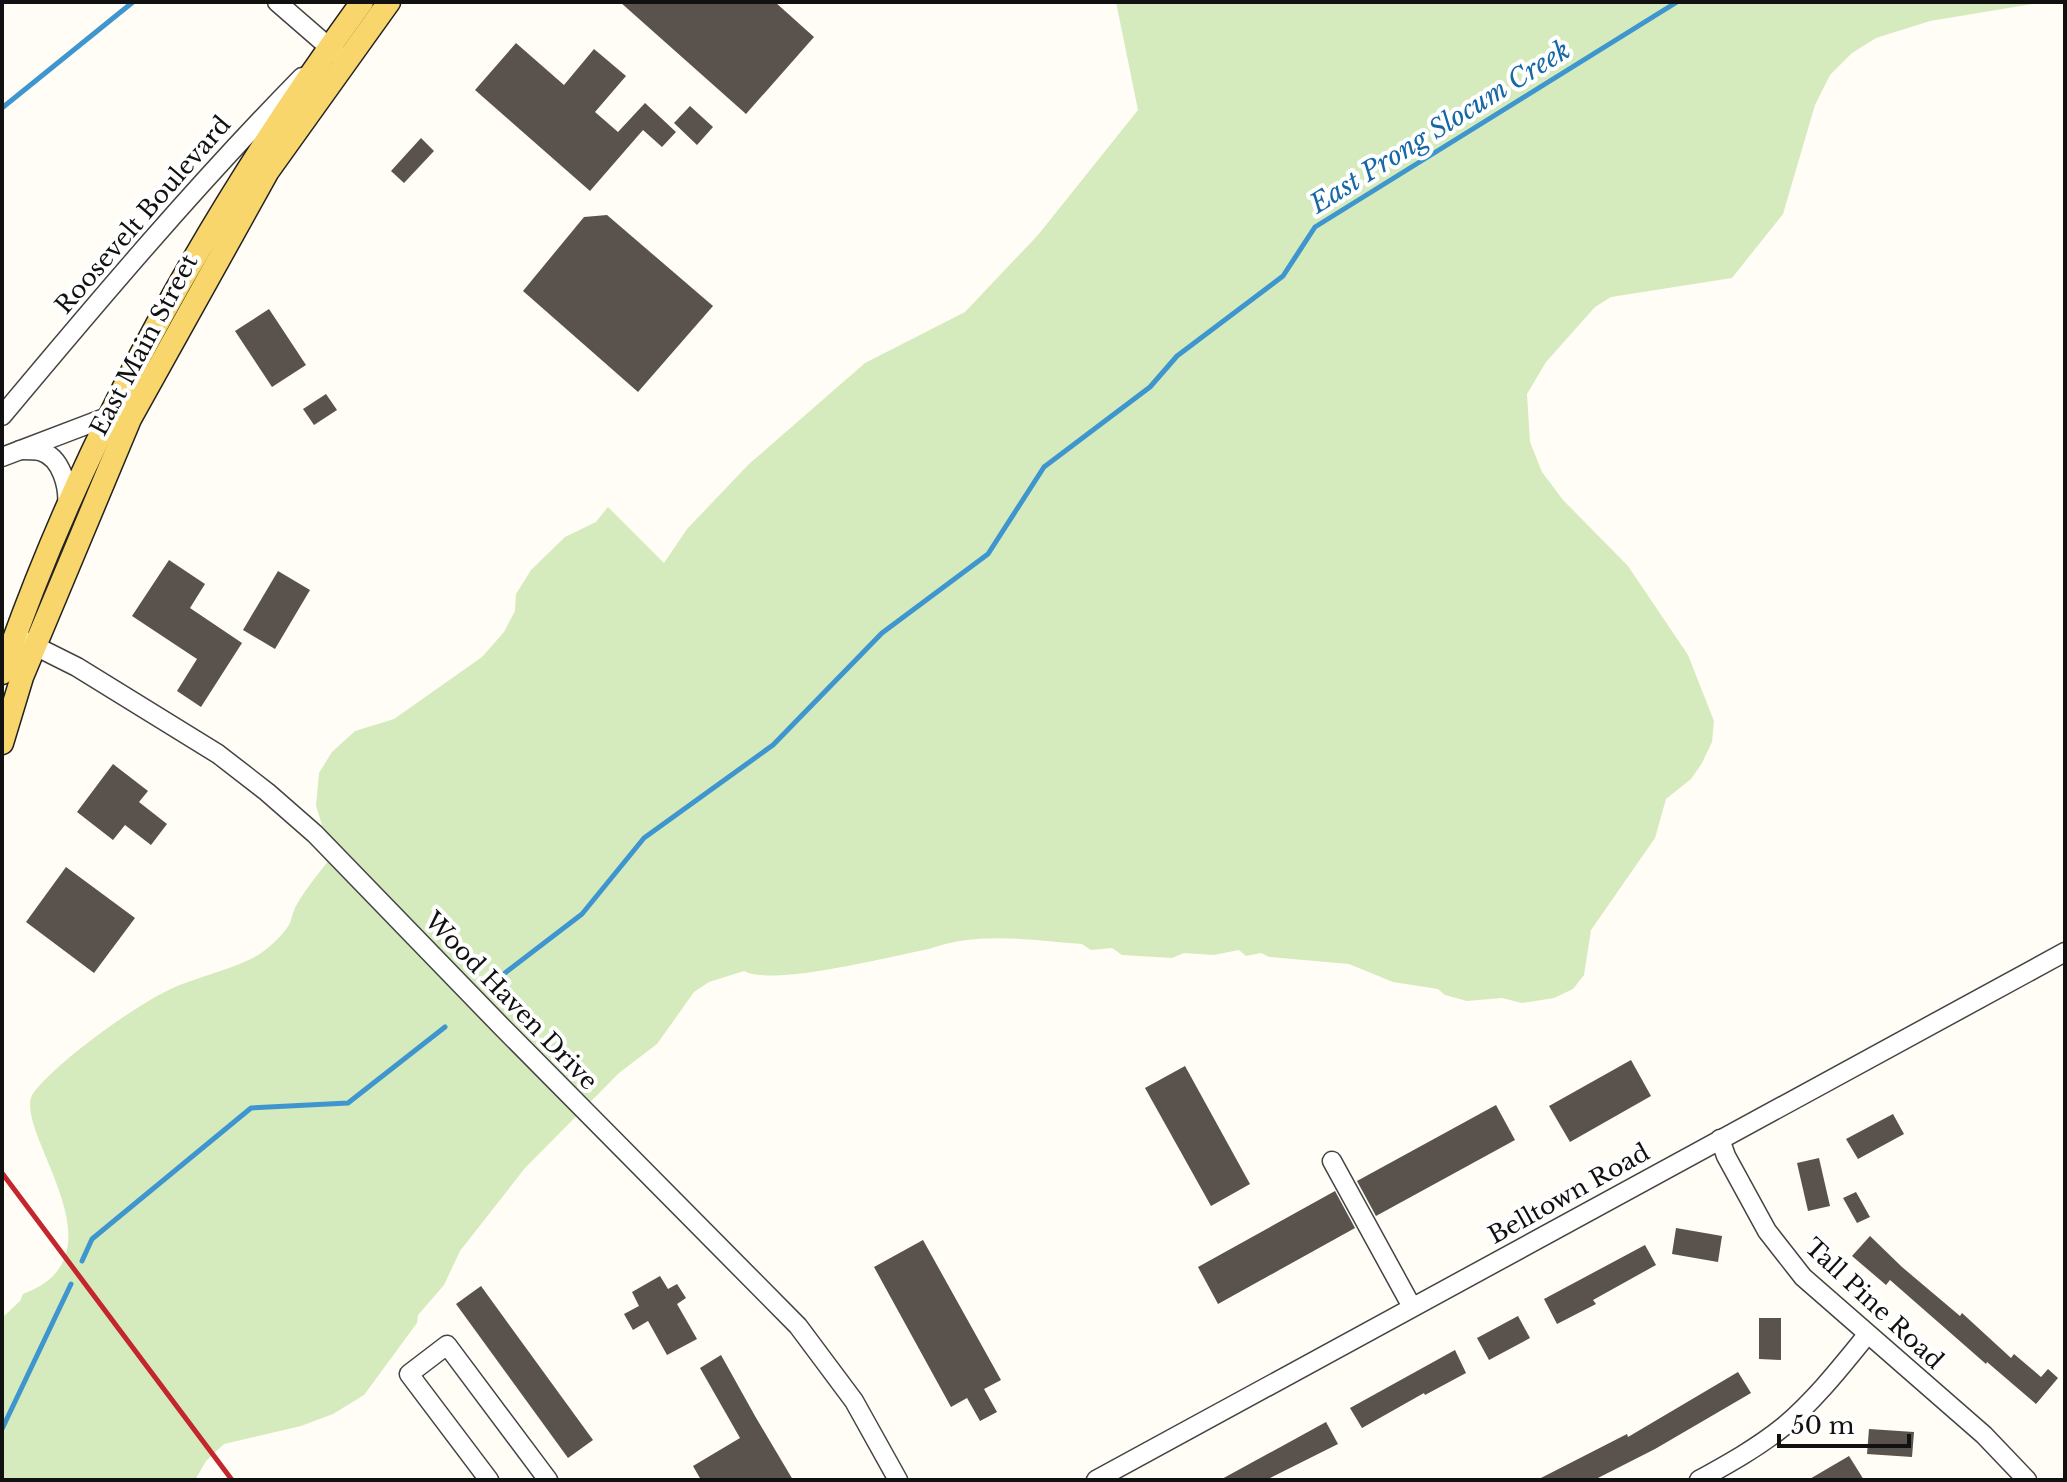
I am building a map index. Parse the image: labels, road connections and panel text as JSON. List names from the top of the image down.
{
  "streets": {
    "main road": ["East Main Street"],
    "street": [
      "Roosevelt Boulevard",
      "Wood Haven Drive",
      "Belltown Road",
      "Tall Pine Road"
    ]
  },
  "crossings": [
    ["Roosevelt Boulevard", "East Main Street"],
    ["East Main Street", "Wood Haven Drive"],
    ["Belltown Road", "Tall Pine Road"]
  ],
  "water": ["East Prong Slocum Creek"],
  "scale_bar": "50 m"
}
